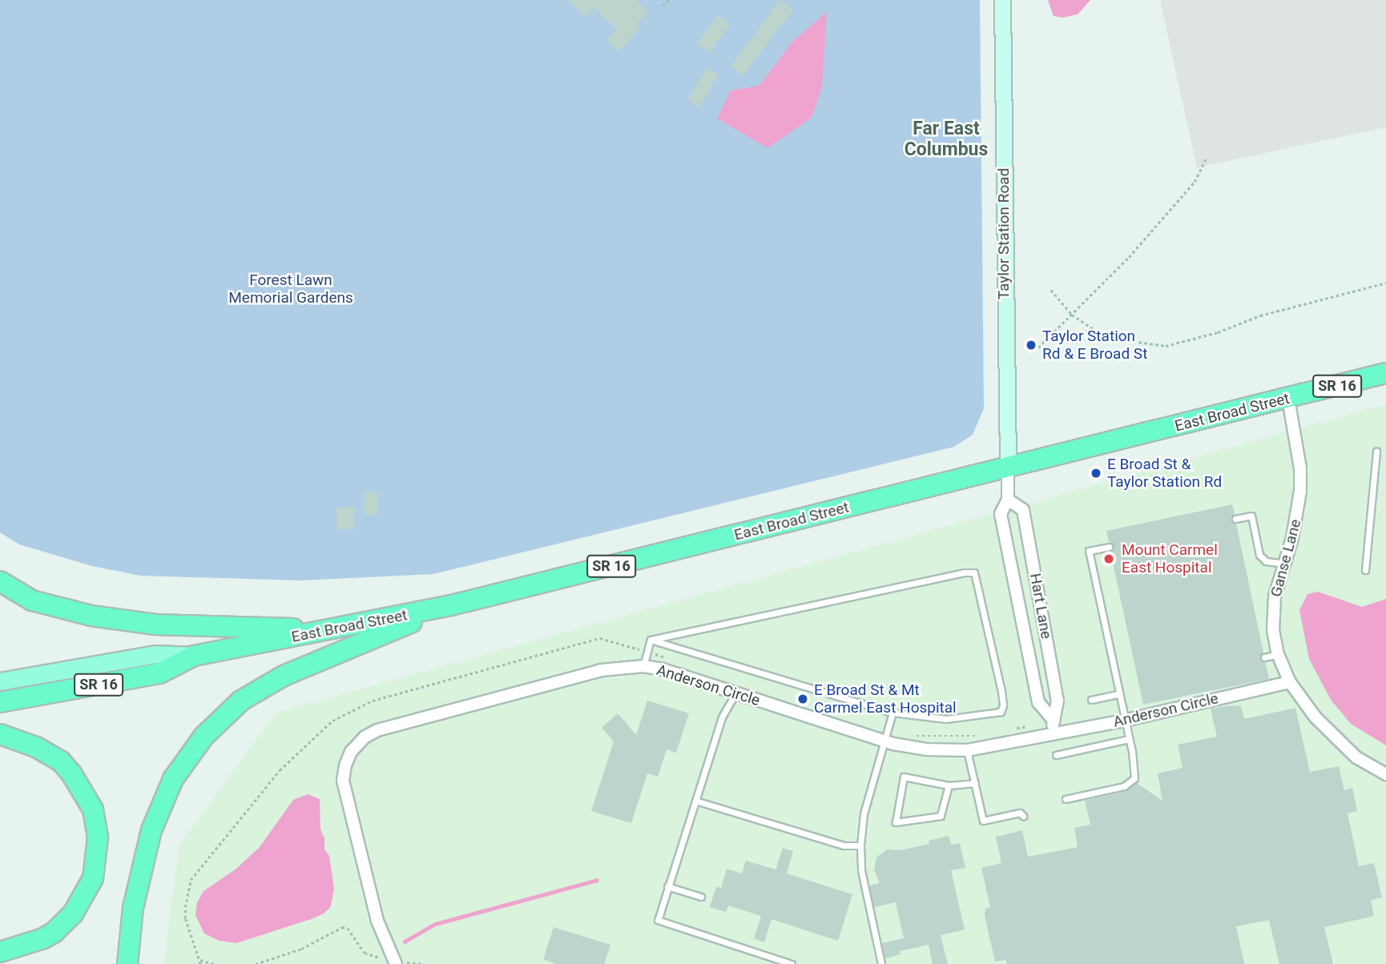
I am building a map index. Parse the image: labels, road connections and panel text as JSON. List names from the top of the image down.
{
  "streets": {
    "highway": ["SR 16", "East Broad Street"],
    "main road": ["Taylor Station Road"],
    "street": ["Ganse Lane", "Hart Lane", "Anderson Circle"]
  },
  "crossings": [
    ["Taylor Station Road", "East Broad Street"],
    ["Taylor Station Road", "Hart Lane"],
    ["East Broad Street", "Ganse Lane"],
    ["East Broad Street", "Hart Lane"],
    ["Ganse Lane", "Anderson Circle"],
    ["Hart Lane", "Anderson Circle"]
  ],
  "districts": ["Far East Columbus"],
  "parks": ["Forest Lawn Memorial Gardens"],
  "places": [
    "Taylor Station Rd & E Broad St",
    "E Broad St & Taylor Station Rd",
    "Mount Carmel East Hospital",
    "E Broad St & Mt Carmel East Hospital"
  ]
}
